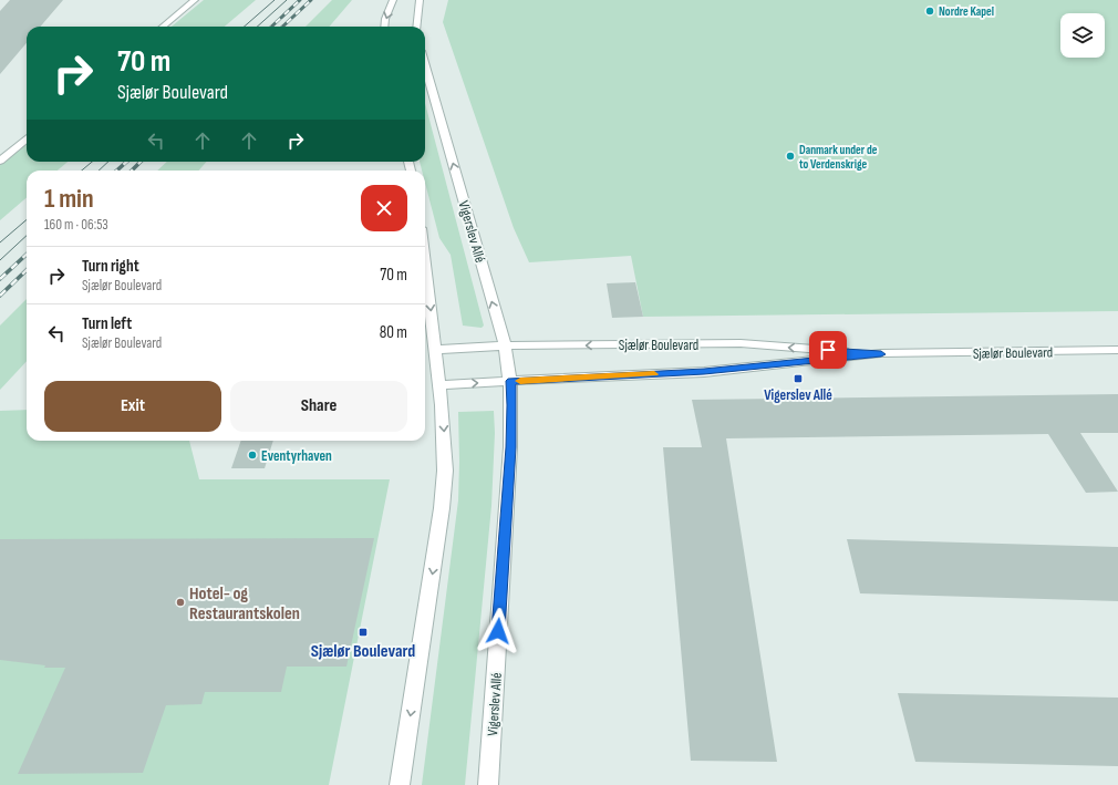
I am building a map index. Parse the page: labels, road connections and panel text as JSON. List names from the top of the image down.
{
  "streets": {
    "street": ["Vigerslev Allé", "Sjælør Boulevard"]
  },
  "crossings": [
    ["Vigerslev Allé", "Sjælør Boulevard"]
  ],
  "places": {
    "other": [
      "Nordre Kapel",
      "Danmark under de to Verdenskrige",
      "Eventyrhaven",
      "Hotel- og Restaurantskolen"
    ],
    "transit": ["Vigerslev Allé", "Sjælør Boulevard"]
  },
  "page": {
    "turn": ["70 m", "Sjælør Boulevard"],
    "heading": ["1 min", "160 m · 06:53"],
    "list": [
      {
        "name": "Turn right",
        "note": "Sjælør Boulevard",
        "value": "70 m"
      },
      {
        "name": "Turn left",
        "note": "Sjælør Boulevard",
        "value": "80 m"
      }
    ],
    "buttons": ["Exit", "Share"]
  }
}
